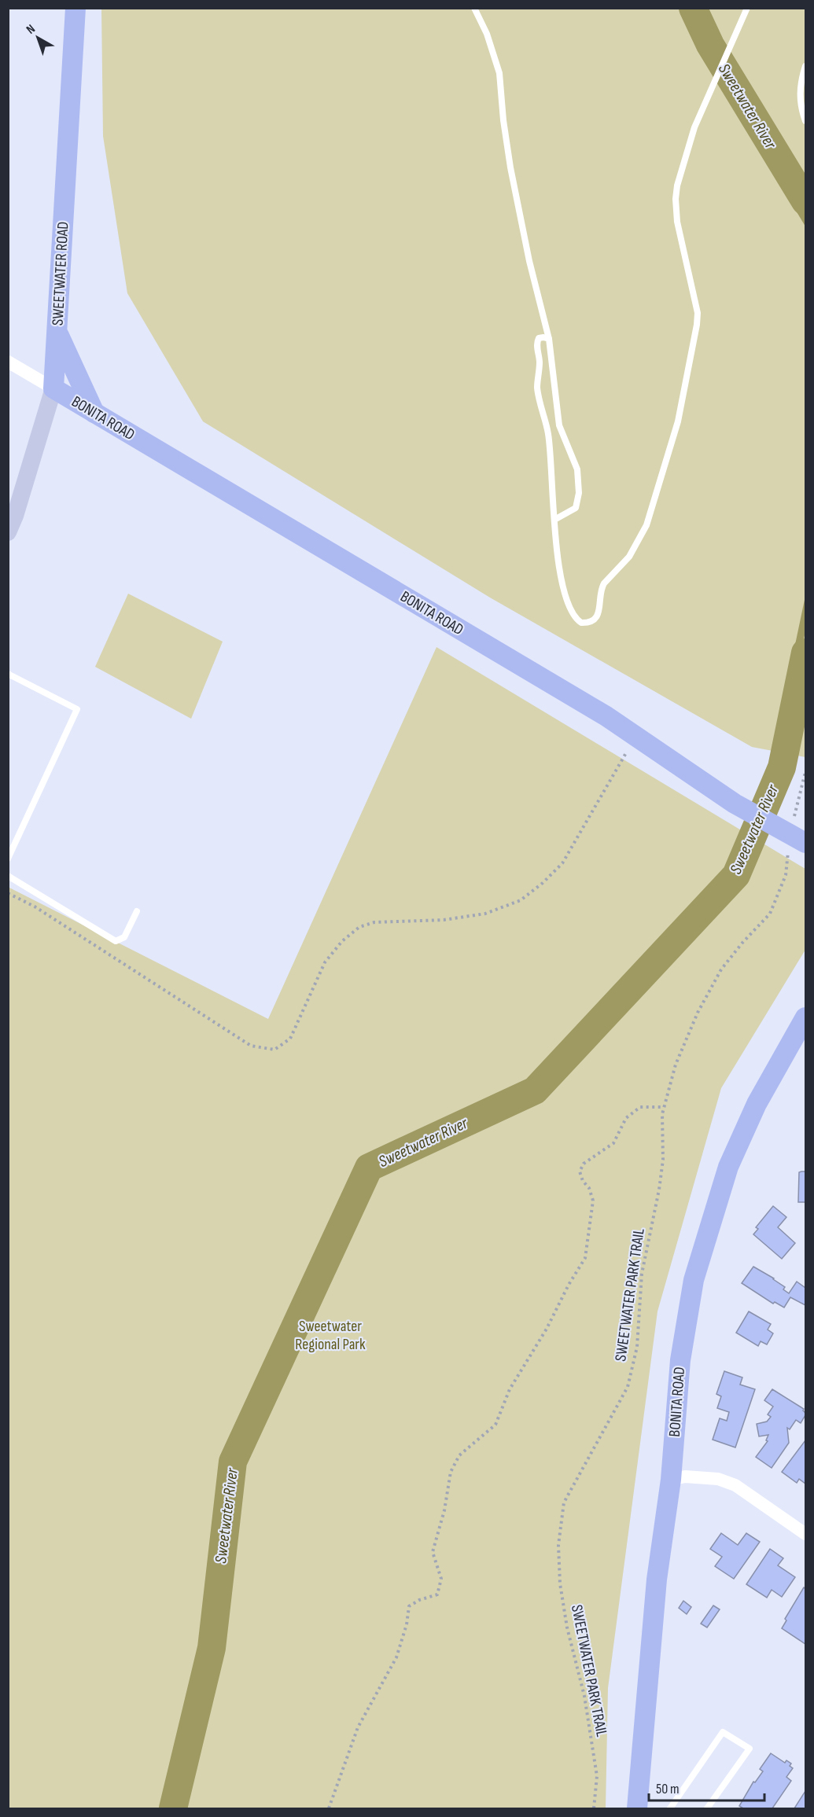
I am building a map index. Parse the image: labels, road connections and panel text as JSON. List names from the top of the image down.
{
  "streets": {
    "main road": ["SWEETWATER ROAD", "BONITA ROAD"],
    "path": ["SWEETWATER PARK TRAIL"]
  },
  "crossings": [
    ["SWEETWATER ROAD", "BONITA ROAD"],
    ["BONITA ROAD", "SWEETWATER PARK TRAIL"]
  ],
  "water": ["Sweetwater River"],
  "parks": ["Sweetwater Regional Park"],
  "scale_bar": "50 m",
  "north": "top left"
}
